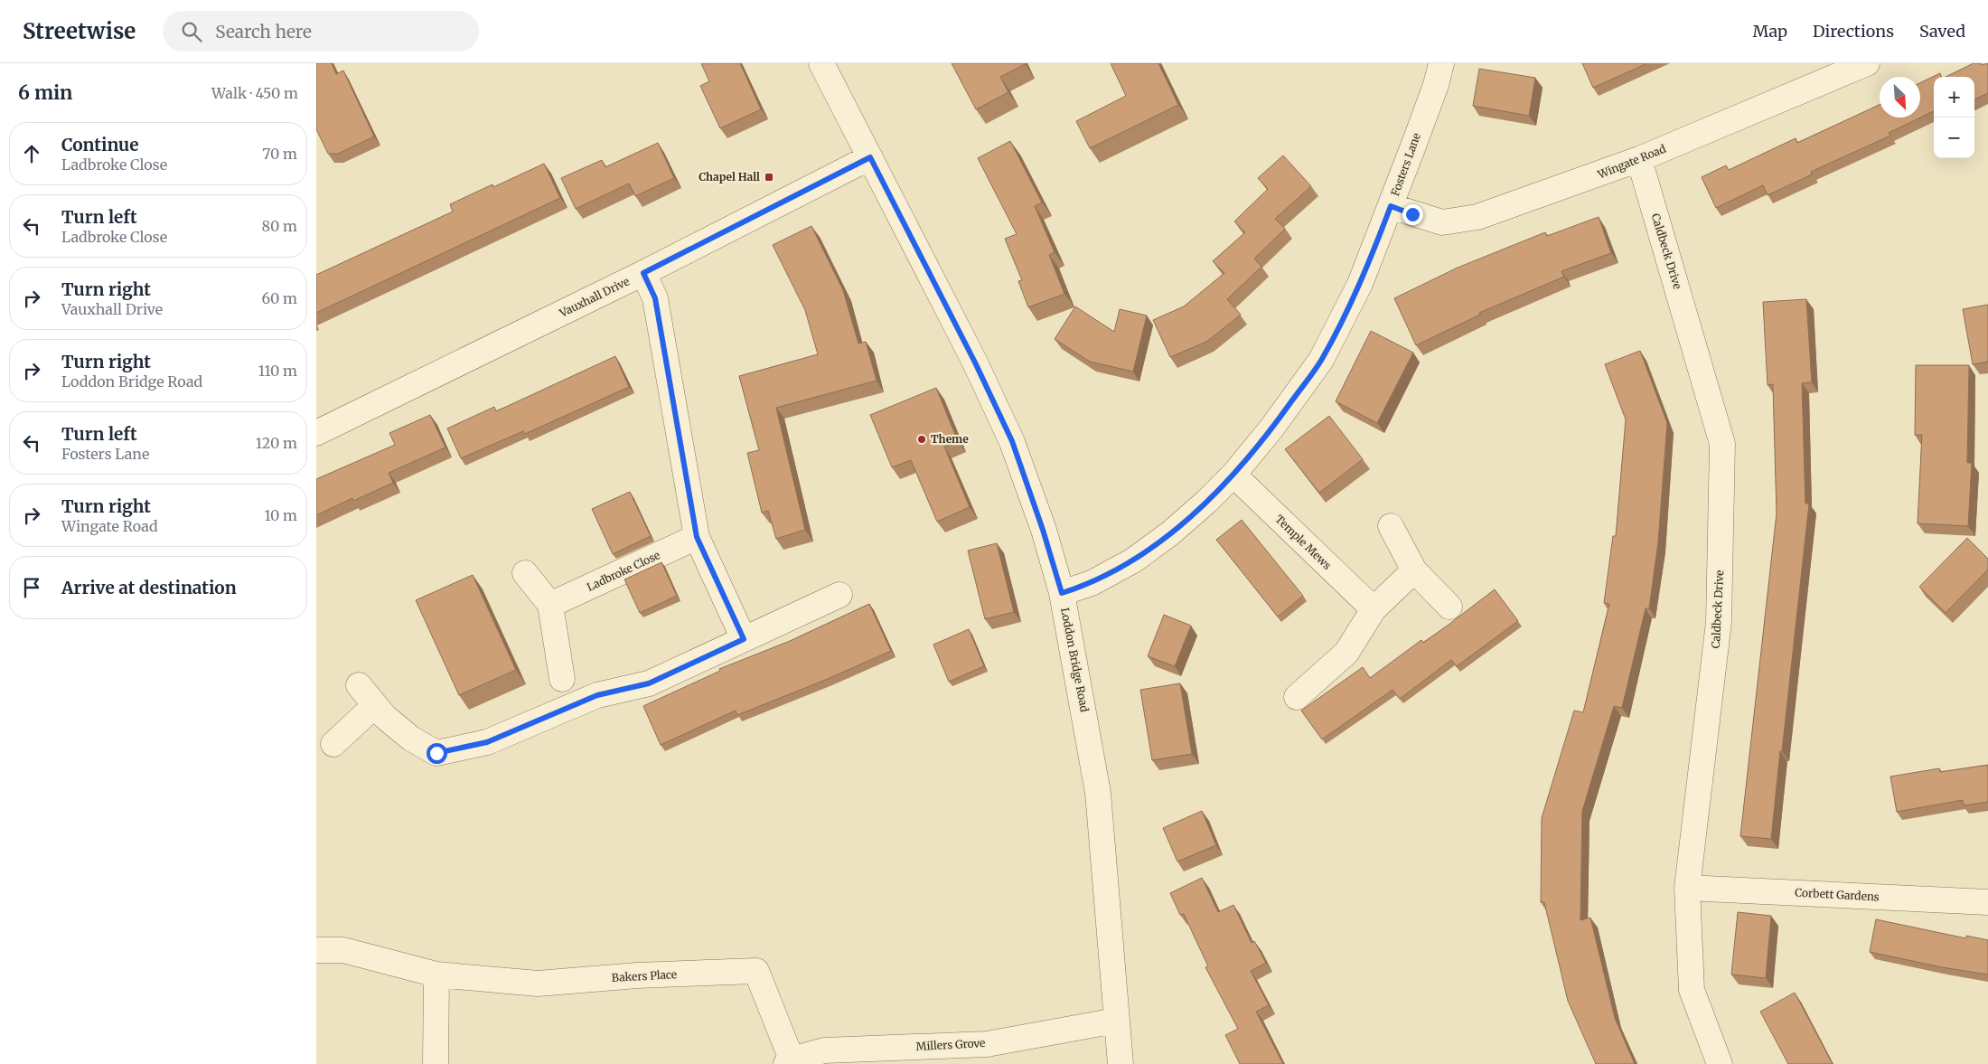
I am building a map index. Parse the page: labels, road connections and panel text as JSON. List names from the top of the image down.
{
  "streets": {
    "street": [
      "Wingate Road",
      "Fosters Lane",
      "Caldbeck Drive",
      "Vauxhall Drive",
      "Temple Mews",
      "Ladbroke Close",
      "Loddon Bridge Road",
      "Corbett Gardens",
      "Bakers Place",
      "Millers Grove"
    ]
  },
  "crossings": [
    ["Wingate Road", "Fosters Lane"],
    ["Wingate Road", "Caldbeck Drive"],
    ["Fosters Lane", "Temple Mews"],
    ["Fosters Lane", "Loddon Bridge Road"],
    ["Caldbeck Drive", "Corbett Gardens"],
    ["Vauxhall Drive", "Loddon Bridge Road"],
    ["Loddon Bridge Road", "Millers Grove"],
    ["Bakers Place", "Millers Grove"]
  ],
  "places": {
    "transit": ["Chapel Hall"],
    "other": ["Theme"]
  },
  "north": "bottom right",
  "page": {
    "header": "Streetwise",
    "search": "Search here",
    "nav": ["Map", "Directions", "Saved"],
    "heading": ["6 min", "Walk · 450 m"],
    "map_buttons": ["+", "−"],
    "list": [
      ["Continue", "Ladbroke Close", "70 m"],
      ["Turn left", "Ladbroke Close", "80 m"],
      ["Turn right", "Vauxhall Drive", "60 m"],
      ["Turn right", "Loddon Bridge Road", "110 m"],
      ["Turn left", "Fosters Lane", "120 m"],
      ["Turn right", "Wingate Road", "10 m"],
      "Arrive at destination"
    ]
  }
}
